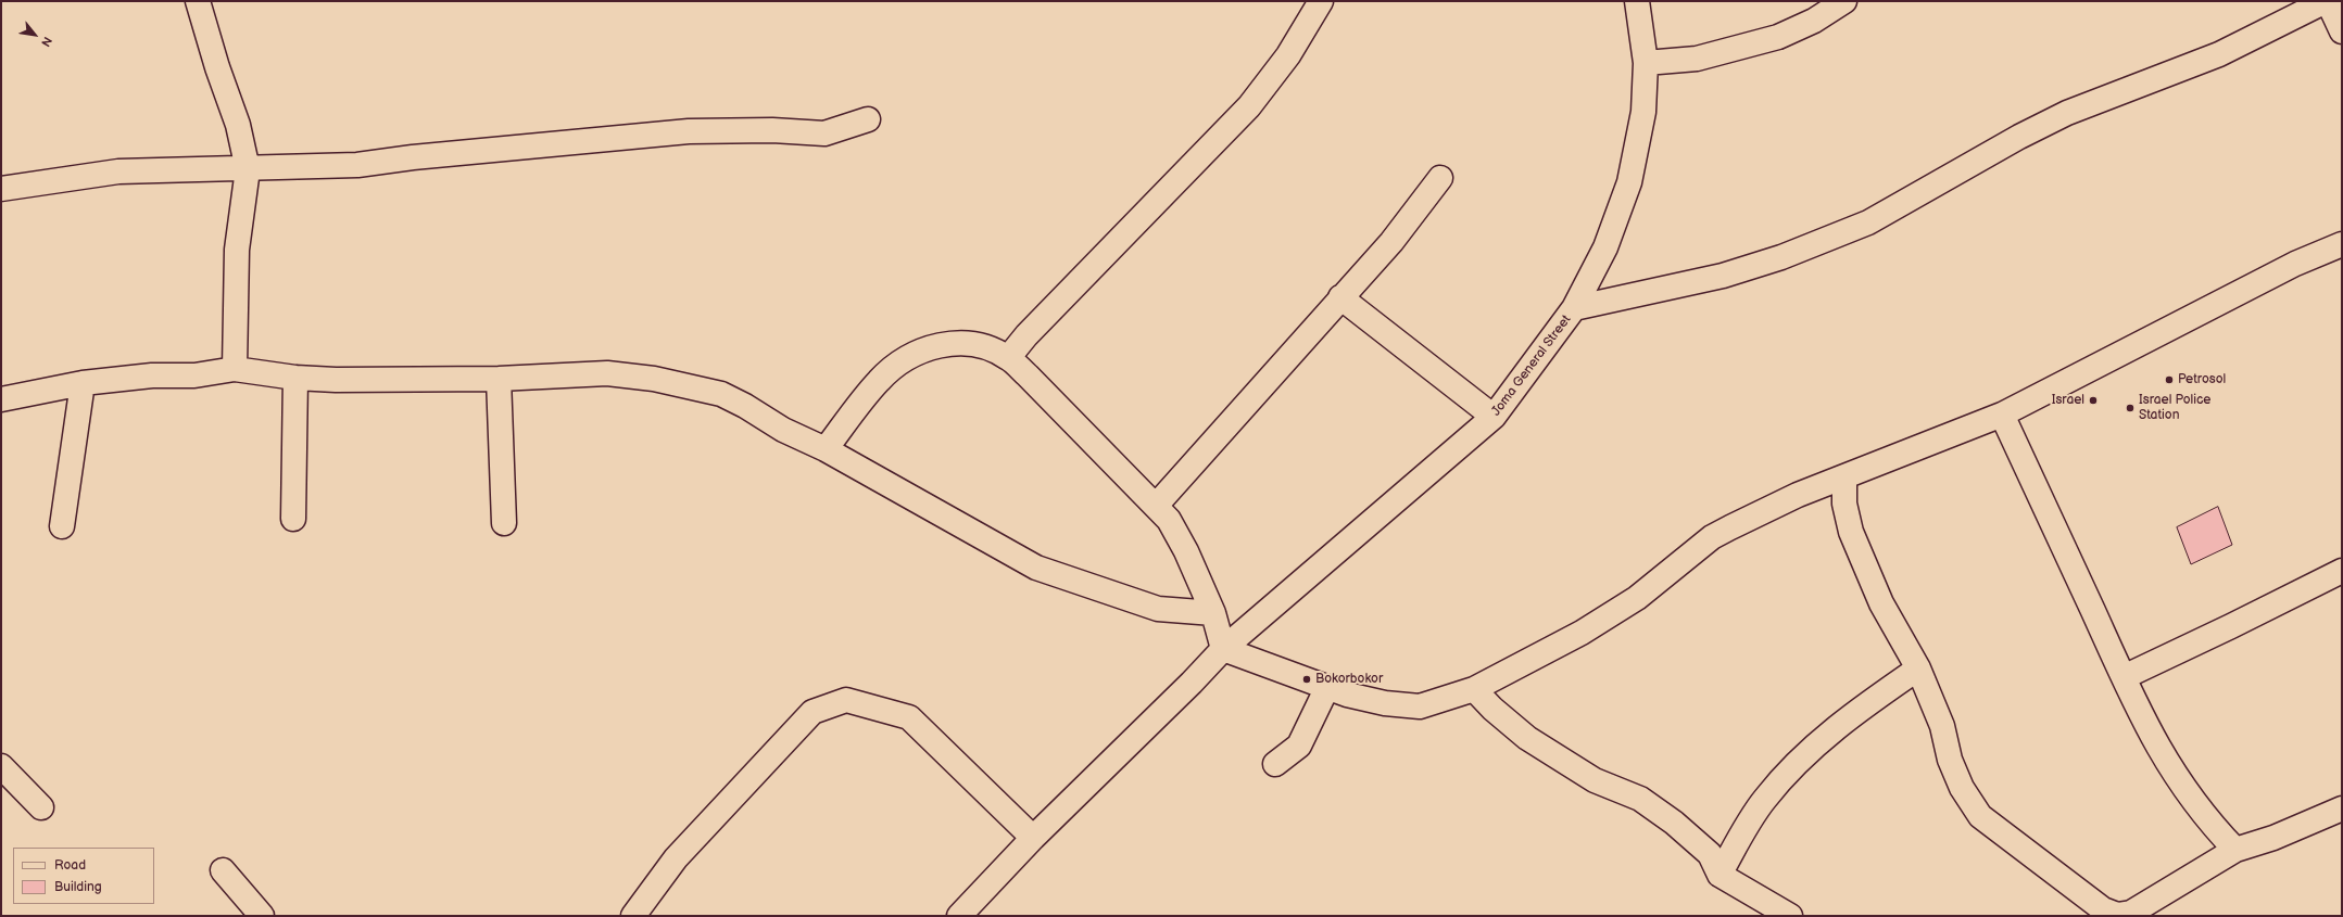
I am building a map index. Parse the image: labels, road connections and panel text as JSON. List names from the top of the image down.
{
  "streets": {
    "street": ["Joma General Street"]
  },
  "places": [
    "Petrosol",
    "Israel",
    "Israel Police Station",
    "Bokorbokor"
  ],
  "legend": ["Road", "Building"],
  "north": "bottom right"
}
